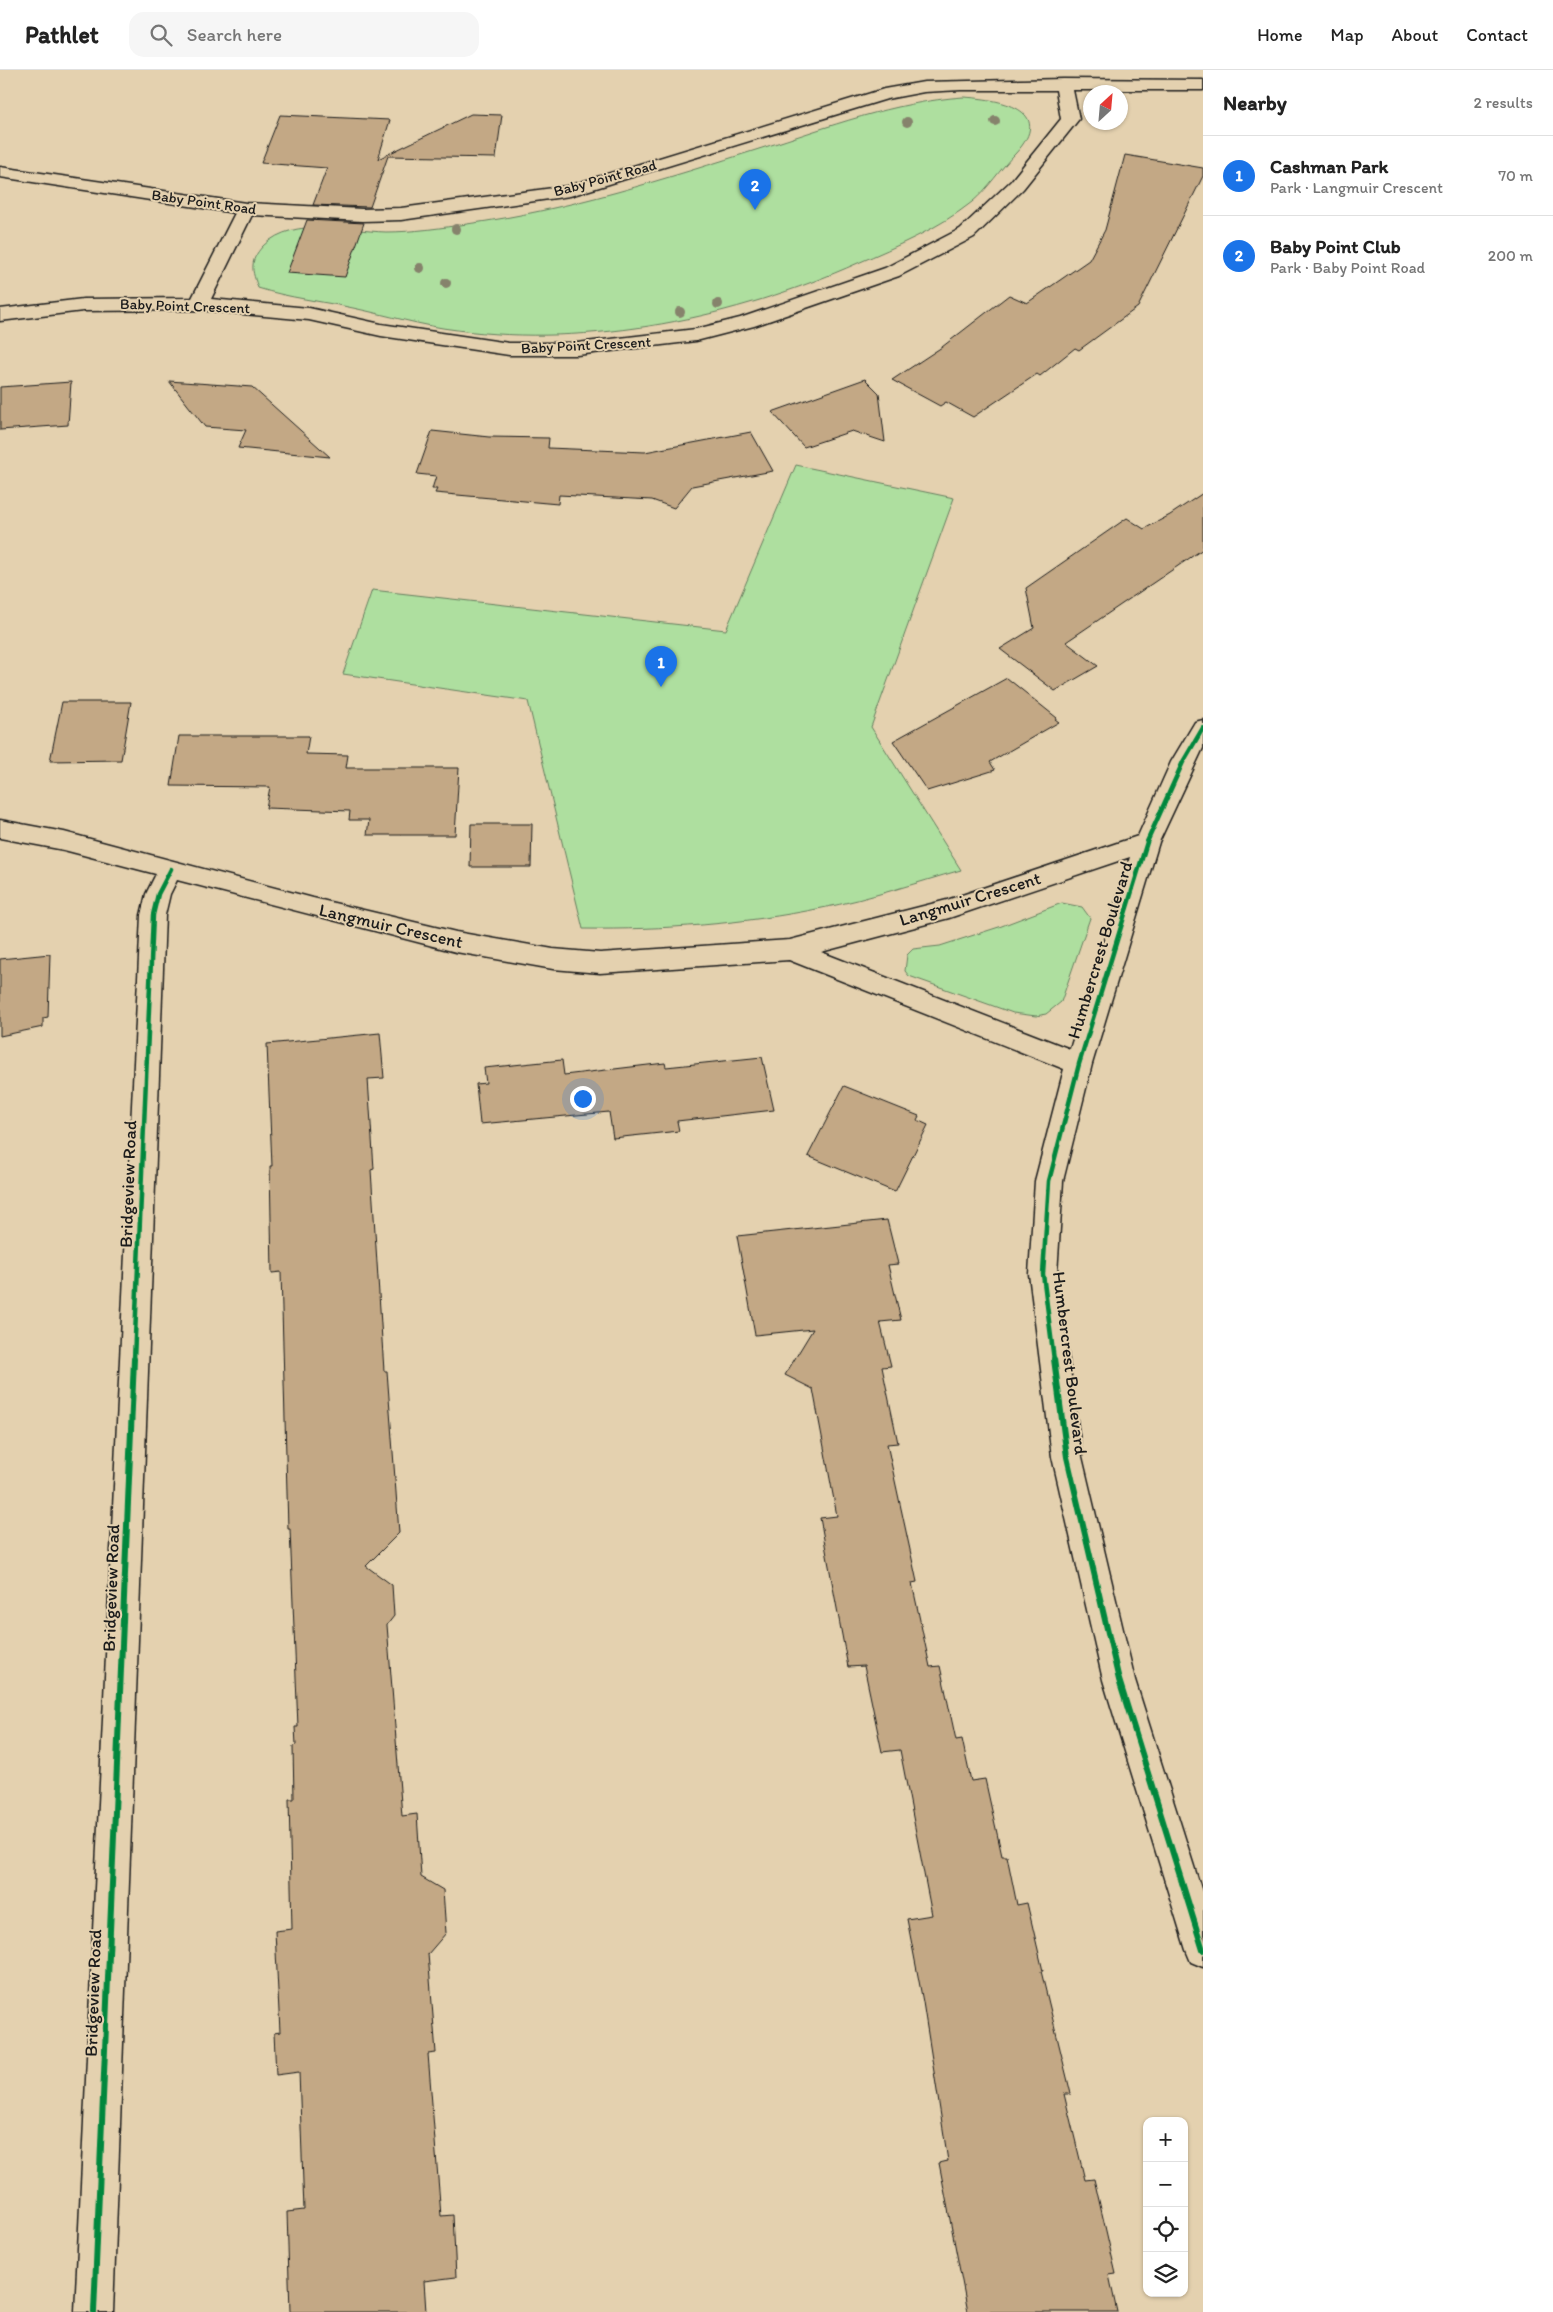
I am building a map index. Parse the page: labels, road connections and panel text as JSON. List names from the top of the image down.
{
  "streets": {
    "street": [
      "Baby Point Road",
      "Baby Point Crescent",
      "Langmuir Crescent",
      "Humbercrest Boulevard",
      "Bridgeview Road"
    ]
  },
  "crossings": [
    ["Baby Point Road", "Baby Point Crescent"],
    ["Langmuir Crescent", "Humbercrest Boulevard"],
    ["Langmuir Crescent", "Bridgeview Road"]
  ],
  "north": "top right",
  "page": {
    "header": "Pathlet",
    "search": "Search here",
    "nav": [
      "Home",
      "Map",
      "About",
      "Contact"
    ],
    "heading": ["Nearby", "2 results"],
    "list": [
      {
        "mark": "1",
        "name": "Cashman Park",
        "note": "Park · Langmuir Crescent",
        "value": "70 m"
      },
      {
        "mark": "2",
        "name": "Baby Point Club",
        "note": "Park · Baby Point Road",
        "value": "200 m"
      }
    ],
    "pins": ["2", "1"],
    "map_buttons": ["+", "−"]
  }
}
